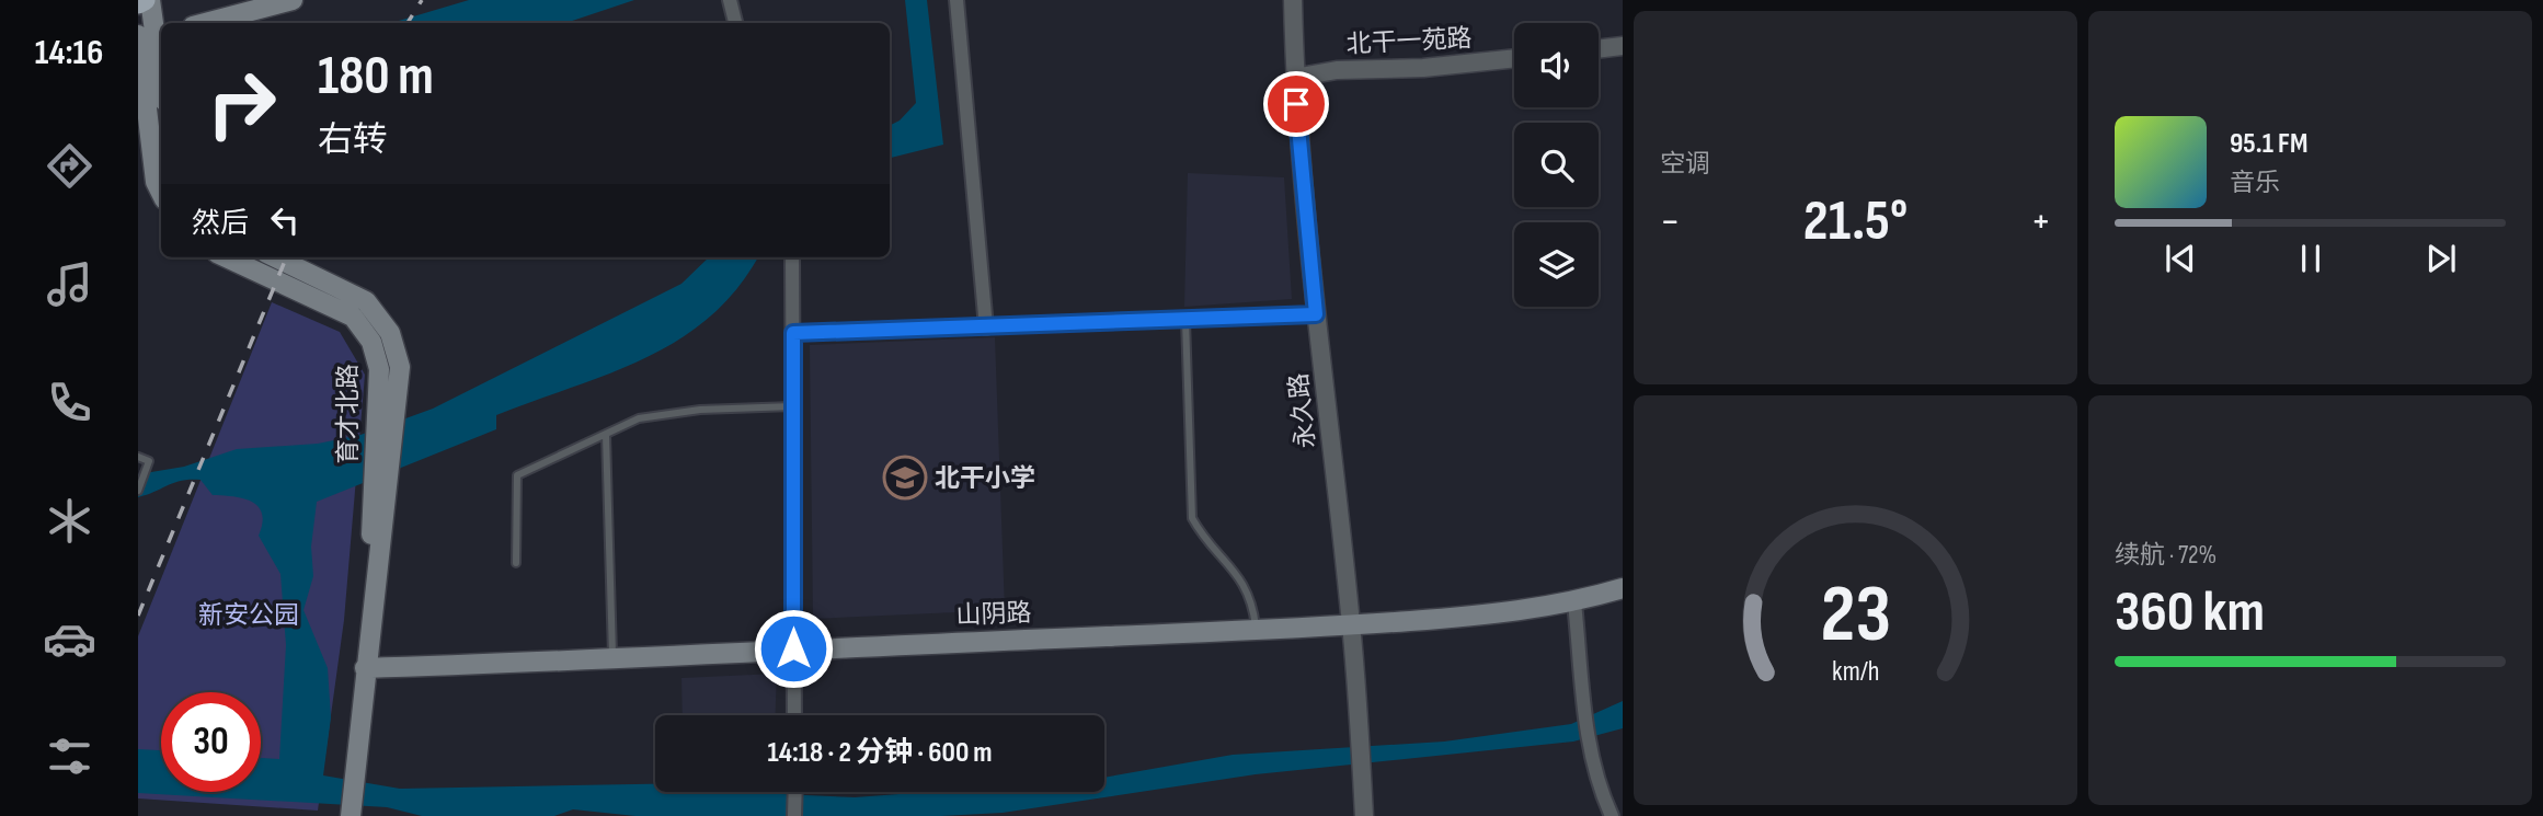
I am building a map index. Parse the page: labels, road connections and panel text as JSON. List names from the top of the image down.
{
  "streets": {
    "main road": ["育才北路", "山阴路"],
    "street": ["北干一苑路", "永久路"]
  },
  "crossings": [
    ["北干一苑路", "永久路"],
    ["永久路", "山阴路"],
    ["育才北路", "山阴路"]
  ],
  "parks": ["新安公园"],
  "places": {
    "school or university": ["北干小学"]
  },
  "page": {
    "tabs": "14:16",
    "tile": [
      "空调",
      ["续航 · 72%", "360 km"]
    ],
    "turn": ["180 m", "右转"],
    "song": ["95.1 FM", "音乐"],
    "then": "然后",
    "heat": ["−", "21.5°", "+"],
    "limit": "30",
    "trip": "14:18 · 2 分钟 · 600 m",
    "gauge": ["23", "km/h"]
  }
}
